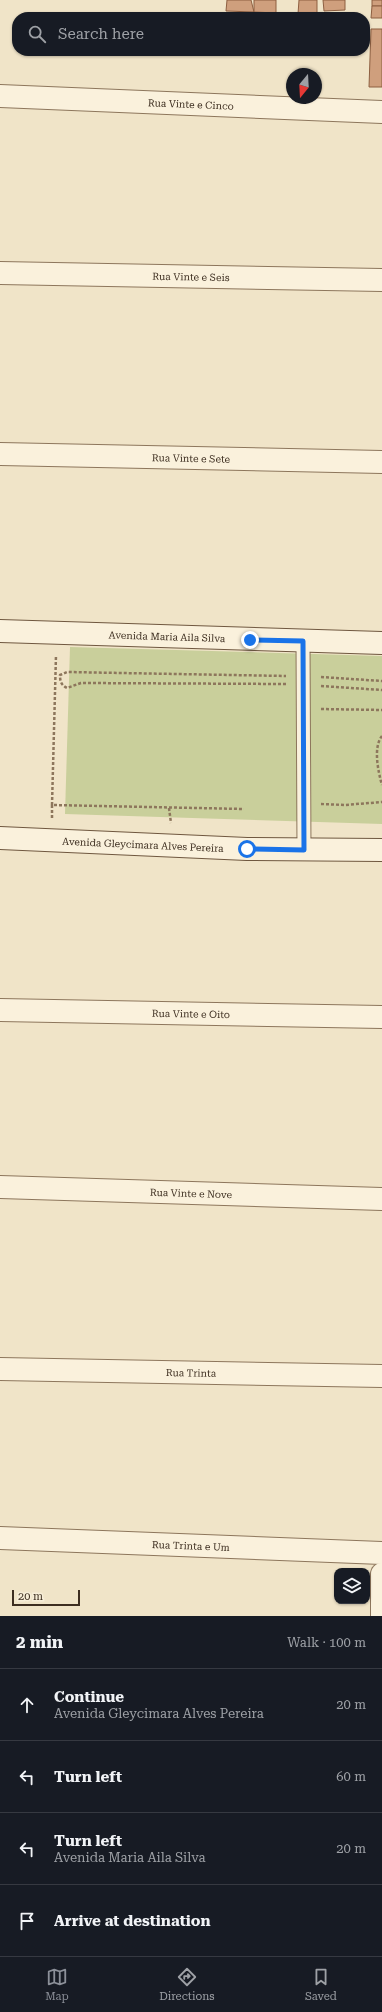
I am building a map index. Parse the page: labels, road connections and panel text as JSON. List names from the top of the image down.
{
  "streets": {
    "street": [
      "Rua Vinte e Cinco",
      "Rua Vinte e Seis",
      "Rua Vinte e Sete",
      "Avenida Maria Aila Silva",
      "Avenida Gleycimara Alves Pereira",
      "Rua Vinte e Oito",
      "Rua Vinte e Nove",
      "Rua Trinta",
      "Rua Trinta e Um"
    ]
  },
  "scale_bar": "20 m",
  "north": "bottom",
  "page": {
    "search": "Search here",
    "scale": "20 m",
    "heading": ["2 min", "Walk · 100 m"],
    "list": [
      ["Continue", "Avenida Gleycimara Alves Pereira", "20 m"],
      ["Turn left", "60 m"],
      ["Turn left", "Avenida Maria Aila Silva", "20 m"],
      "Arrive at destination"
    ],
    "nav": ["Map", "Directions", "Saved"]
  }
}
